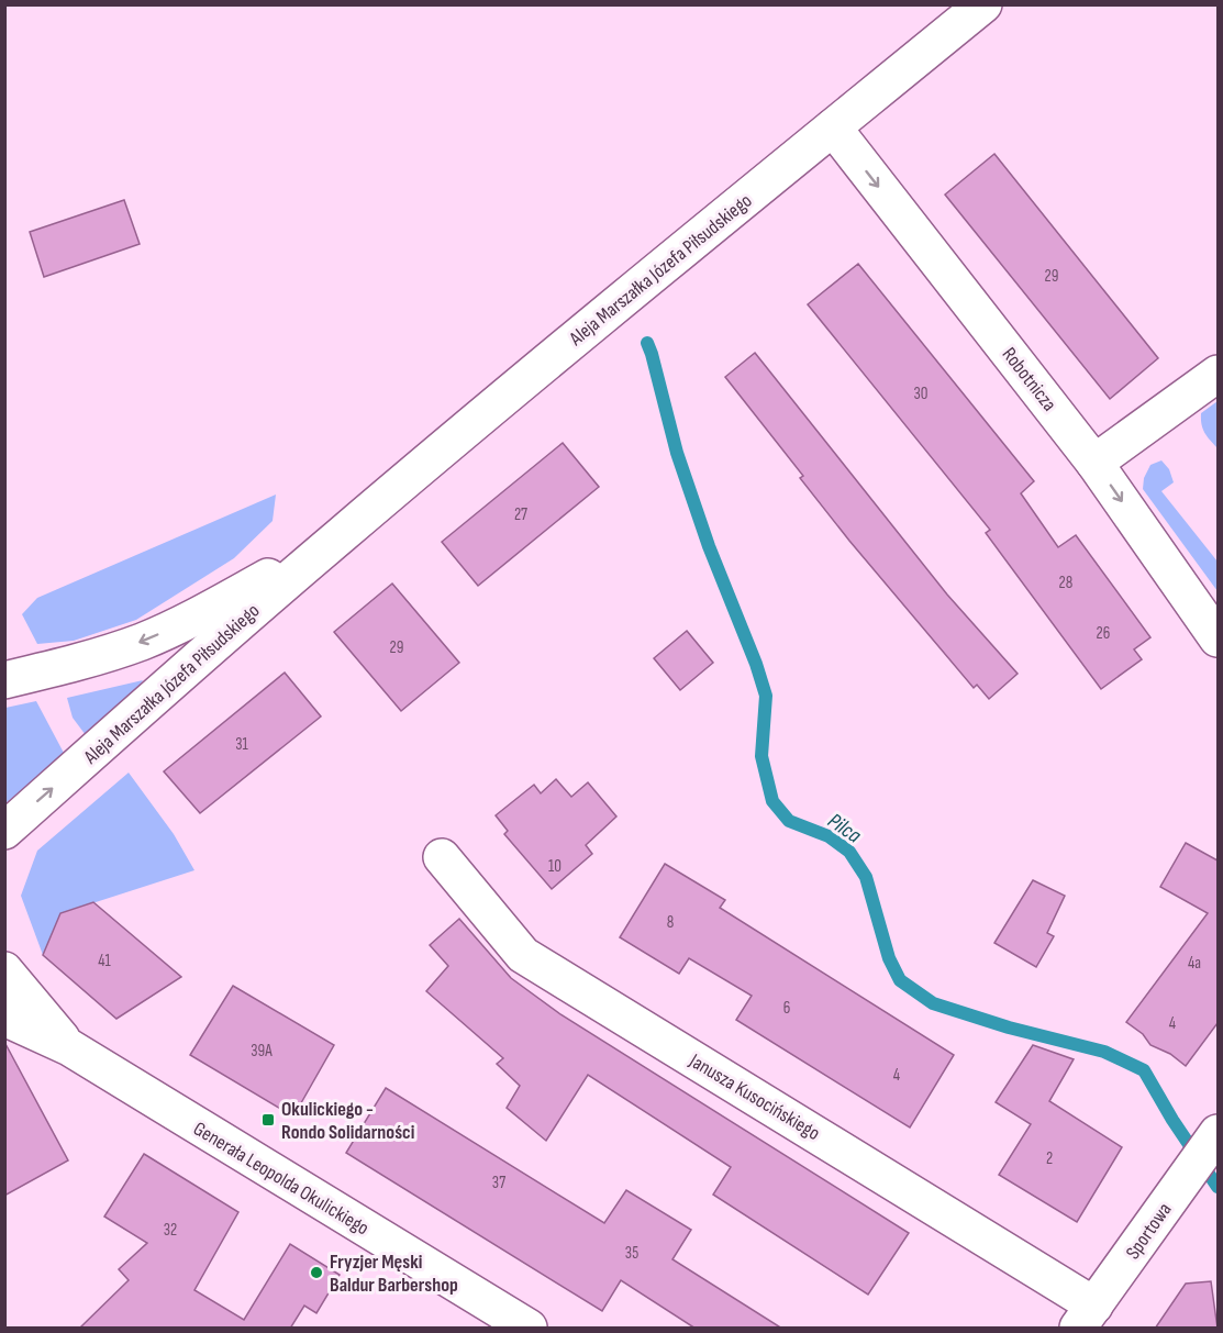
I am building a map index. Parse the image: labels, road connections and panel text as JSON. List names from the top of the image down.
{
  "streets": {
    "main road": [
      "Aleja Marszałka Józefa Piłsudskiego",
      "Robotnicza",
      "Janusza Kusocińskiego",
      "Generała Leopolda Okulickiego",
      "Sportowa"
    ]
  },
  "crossings": [
    ["Aleja Marszałka Józefa Piłsudskiego", "Robotnicza"],
    ["Janusza Kusocińskiego", "Sportowa"]
  ],
  "one_way": ["Robotnicza"],
  "water": ["Pilca"],
  "places": {
    "transit": ["Okulickiego - Rondo Solidarności"],
    "other": ["Fryzjer Męski Baldur Barbershop"]
  },
  "house_numbers": [
    "29",
    "30",
    "27",
    "28",
    "26",
    "29",
    "31",
    "10",
    "8",
    "41",
    "4a",
    "6",
    "4",
    "39A",
    "4",
    "2",
    "37",
    "32",
    "35"
  ]
}
